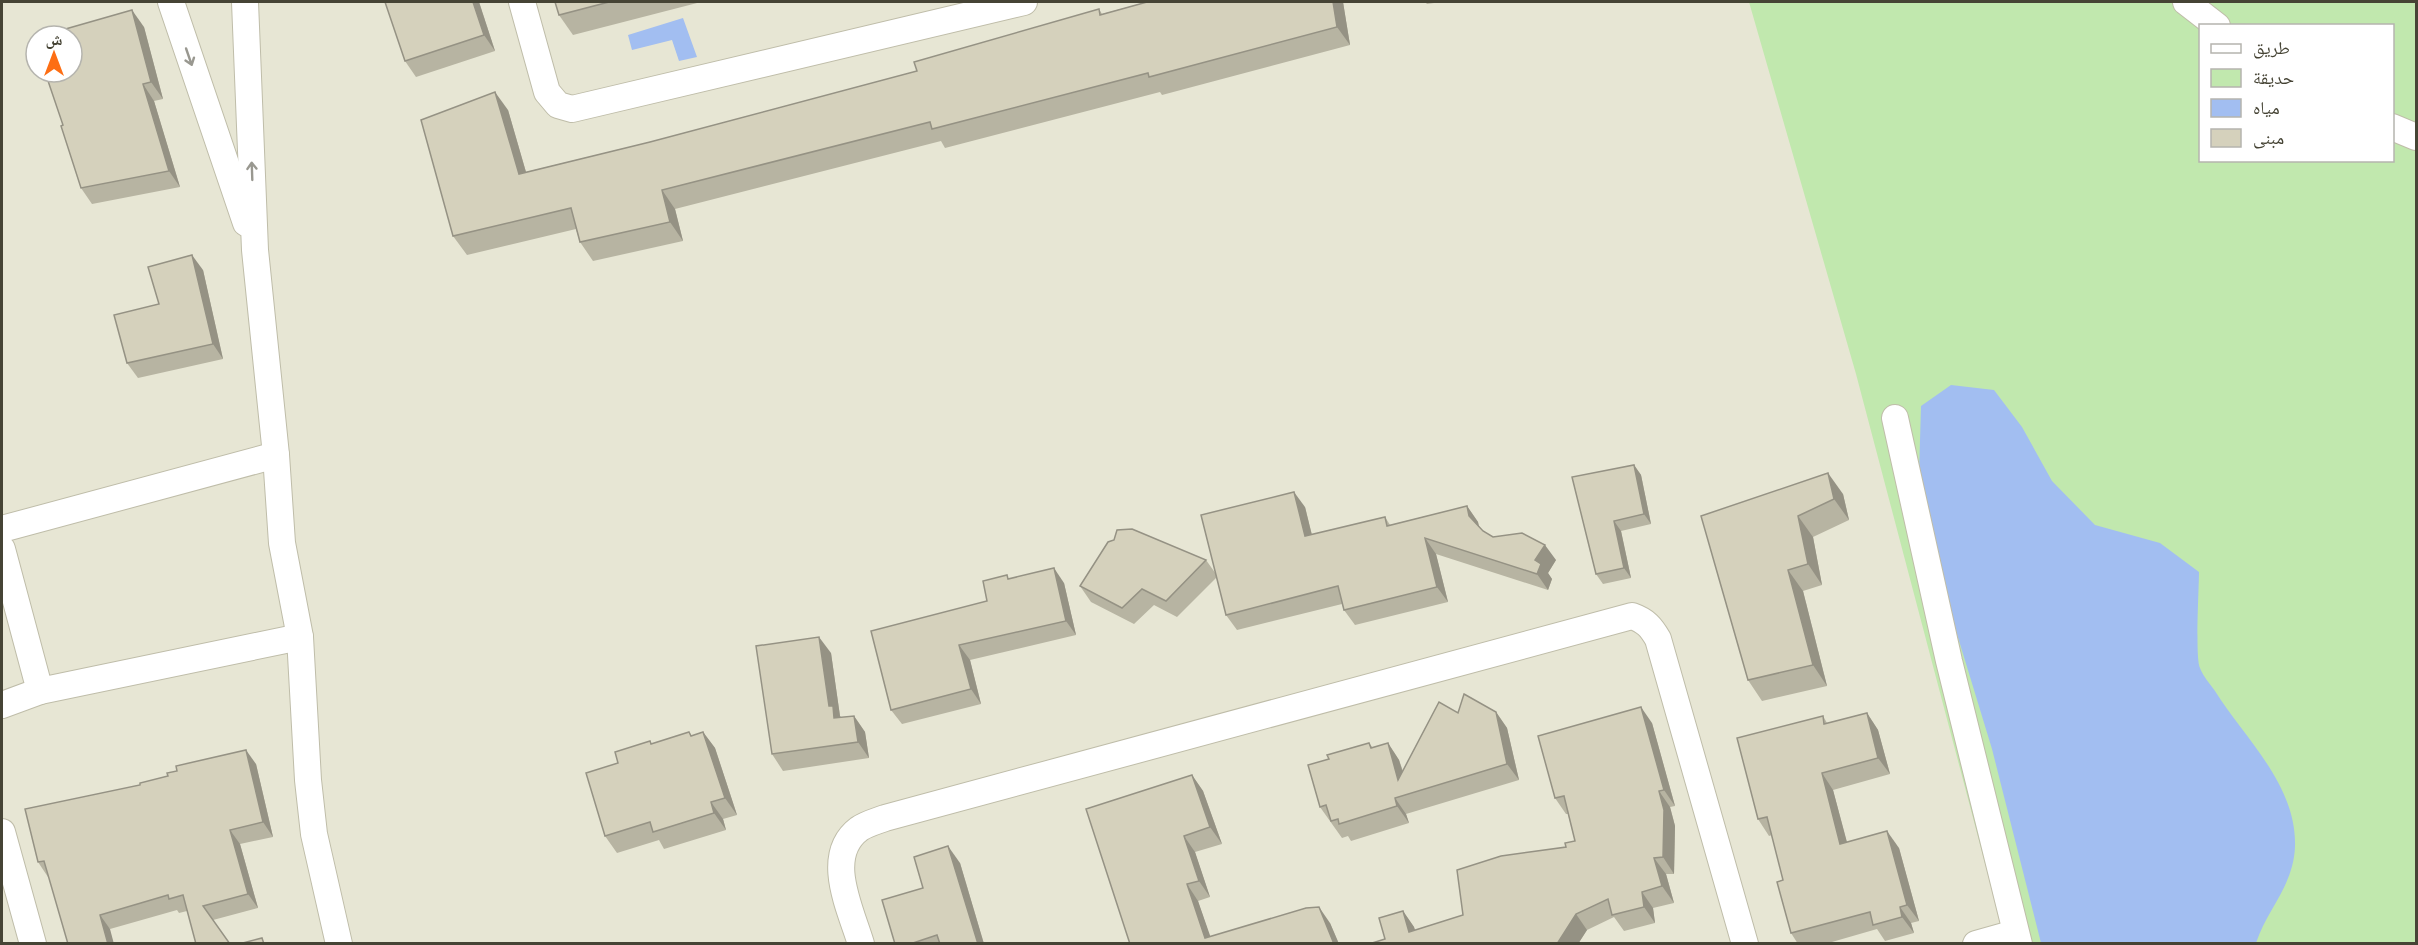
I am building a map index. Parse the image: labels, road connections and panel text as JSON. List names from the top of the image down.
{
  "legend": [
    "طريق",
    "حديقة",
    "مياه",
    "مبنى"
  ],
  "north": "top"
}
